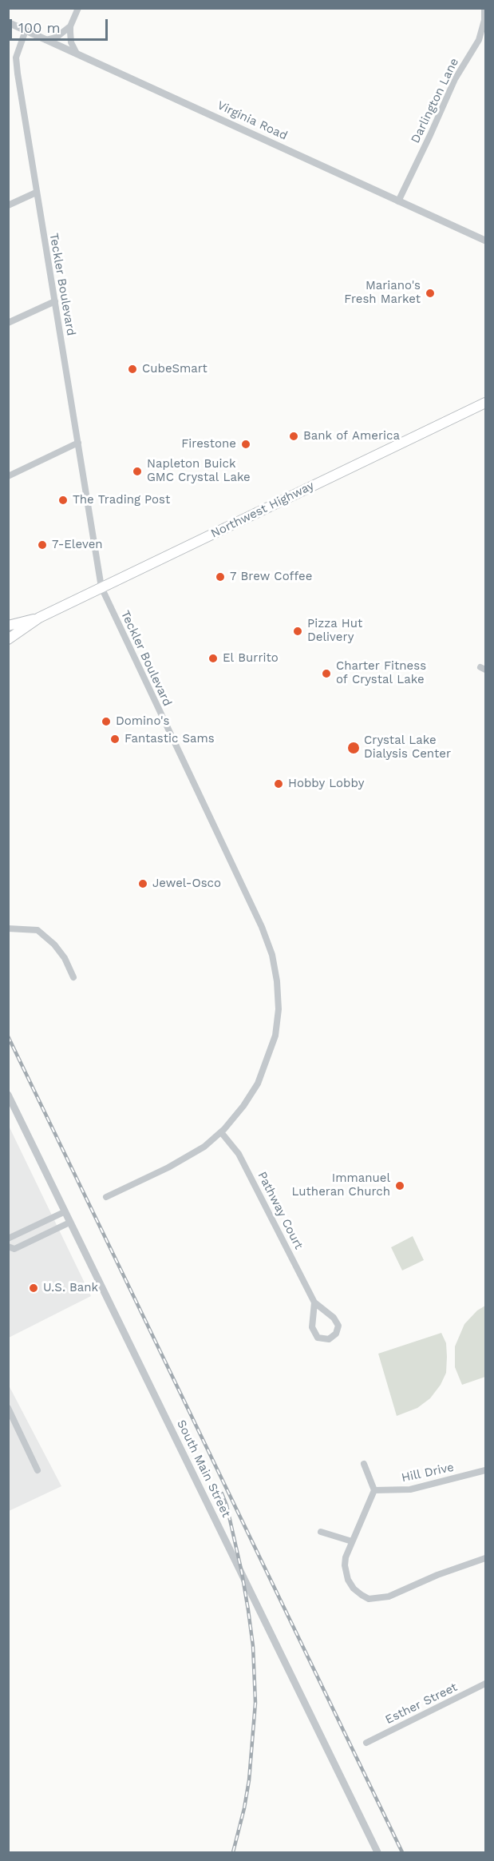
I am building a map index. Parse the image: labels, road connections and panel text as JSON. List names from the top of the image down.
{
  "streets": {
    "main road": ["Northwest Highway"],
    "street": [
      "Darlington Lane",
      "Virginia Road",
      "Teckler Boulevard",
      "Pathway Court",
      "South Main Street",
      "Hill Drive",
      "Esther Street"
    ]
  },
  "crossings": [
    ["Darlington Lane", "Virginia Road"],
    ["Virginia Road", "Teckler Boulevard"],
    ["Teckler Boulevard", "Northwest Highway"],
    ["Teckler Boulevard", "Pathway Court"]
  ],
  "places": [
    "Mariano's Fresh Market",
    "CubeSmart",
    "Bank of America",
    "Firestone",
    "Napleton Buick GMC Crystal Lake",
    "The Trading Post",
    "7-Eleven",
    "7 Brew Coffee",
    "Pizza Hut Delivery",
    "El Burrito",
    "Charter Fitness of Crystal Lake",
    "Domino's",
    "Fantastic Sams",
    "Crystal Lake Dialysis Center",
    "Hobby Lobby",
    "Jewel-Osco",
    "Immanuel Lutheran Church",
    "U.S. Bank"
  ],
  "scale_bar": "100 m"
}
